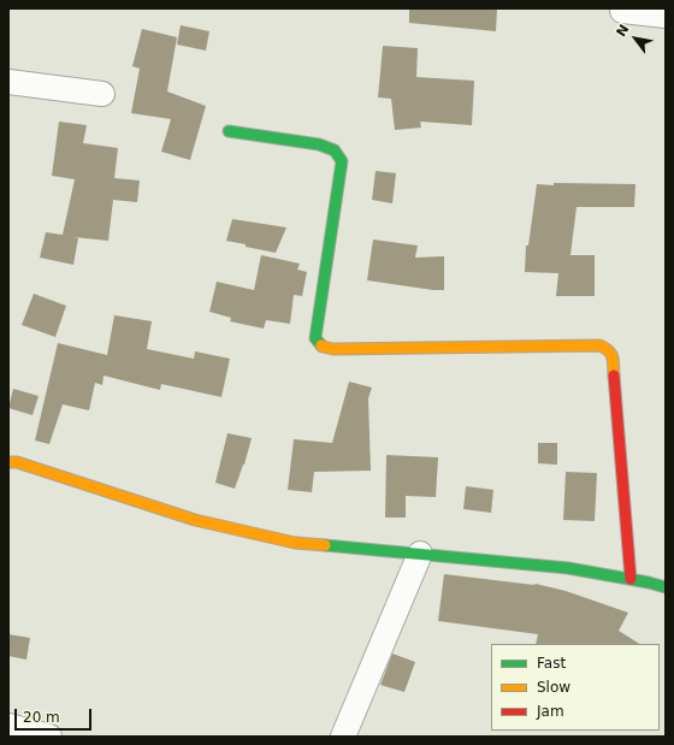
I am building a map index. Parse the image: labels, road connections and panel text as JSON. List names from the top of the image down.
{
  "legend": ["Fast", "Slow", "Jam"],
  "scale_bar": "20 m",
  "north": "top left"
}
